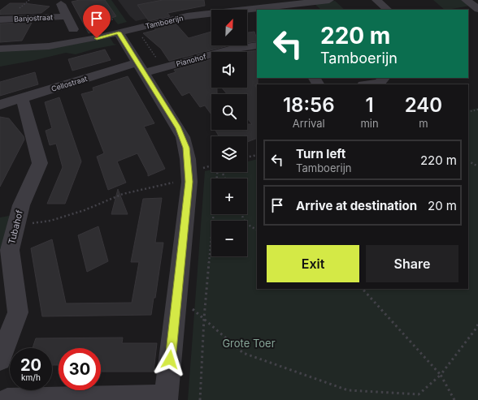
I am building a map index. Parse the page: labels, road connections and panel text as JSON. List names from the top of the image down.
{
  "streets": {
    "street": [
      "Banjostraat",
      "Tamboerijn",
      "Pianohof",
      "Cellostraat",
      "Tubahof"
    ]
  },
  "crossings": [
    ["Pianohof", "Cellostraat"],
    ["Cellostraat", "Tubahof"]
  ],
  "parks": ["Grote Toer"],
  "north": "top right",
  "page": {
    "map_buttons": ["+", "−"],
    "turn": ["220 m", "Tamboerijn"],
    "eta": [
      "18:56",
      "Arrival",
      "1",
      "min",
      "240",
      "m"
    ],
    "list": [
      {
        "name": "Turn left",
        "note": "Tamboerijn",
        "value": "220 m"
      },
      {
        "name": "Arrive at destination",
        "value": "20 m"
      }
    ],
    "buttons": ["Exit", "Share"],
    "speed": "20 km/h",
    "limit": "30"
  }
}
